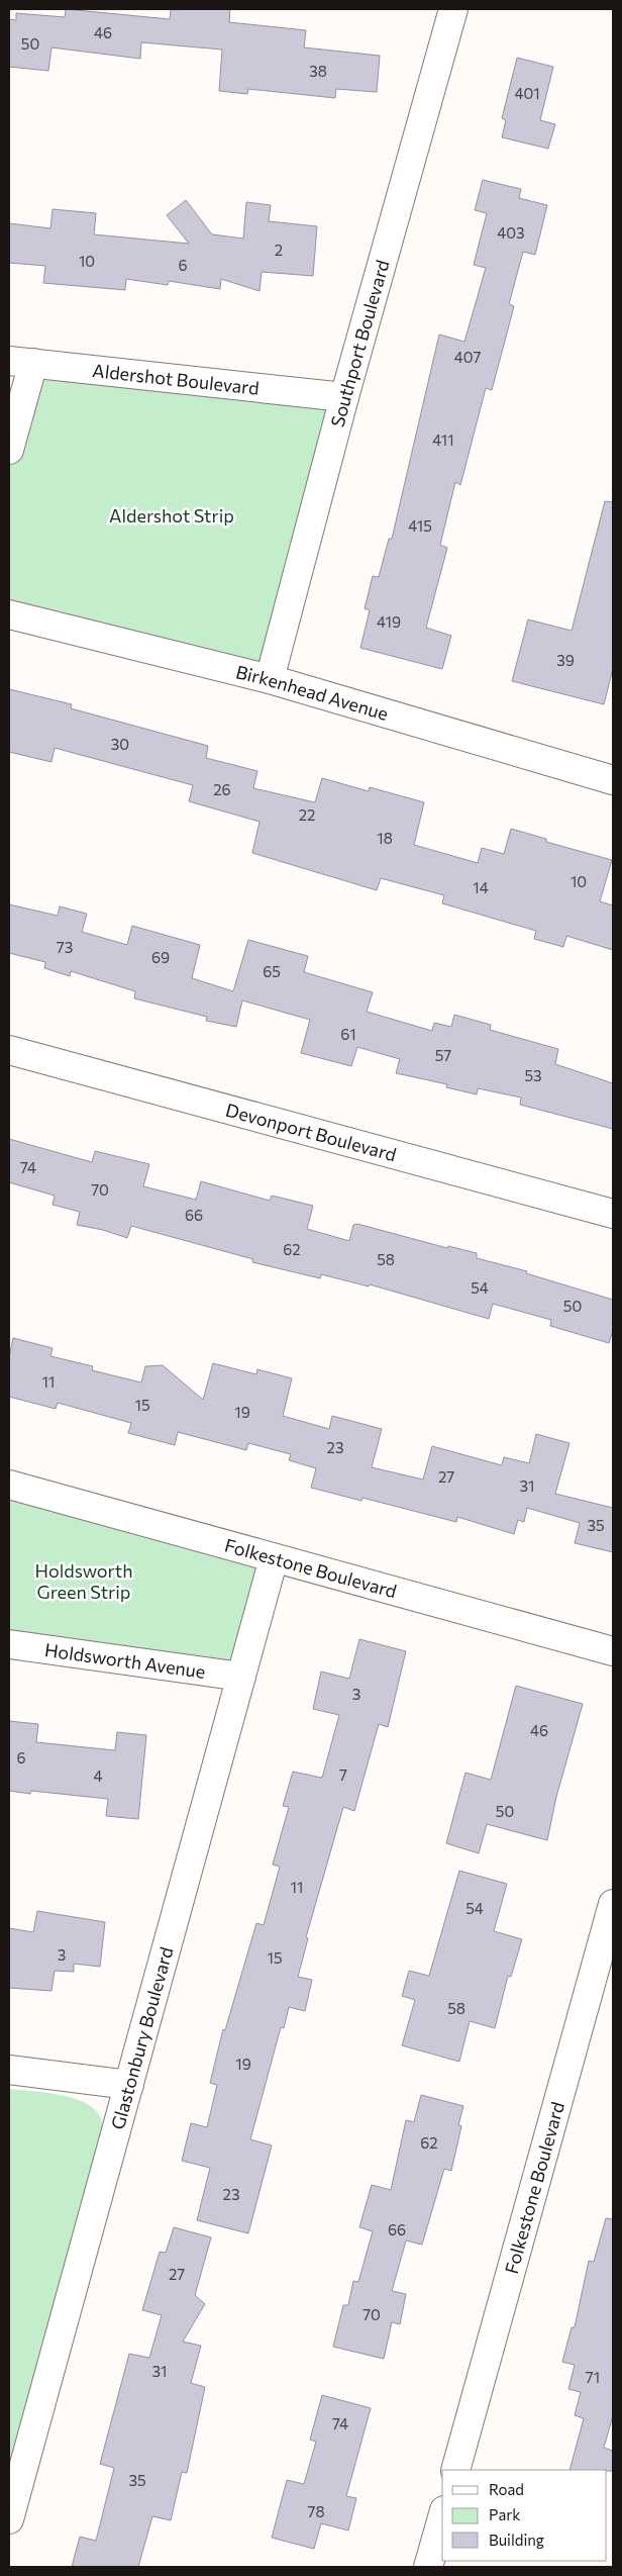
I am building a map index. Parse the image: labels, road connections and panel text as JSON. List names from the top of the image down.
{
  "streets": {
    "street": [
      "Southport Boulevard",
      "Aldershot Boulevard",
      "Birkenhead Avenue",
      "Devonport Boulevard",
      "Folkestone Boulevard",
      "Holdsworth Avenue",
      "Glastonbury Boulevard"
    ]
  },
  "crossings": [
    ["Southport Boulevard", "Aldershot Boulevard"],
    ["Southport Boulevard", "Birkenhead Avenue"],
    ["Folkestone Boulevard", "Glastonbury Boulevard"],
    ["Holdsworth Avenue", "Glastonbury Boulevard"]
  ],
  "parks": ["Aldershot Strip", "Holdsworth Green Strip"],
  "house_numbers": [
    "46",
    "50",
    "38",
    "401",
    "403",
    "2",
    "10",
    "6",
    "407",
    "411",
    "415",
    "419",
    "39",
    "30",
    "26",
    "22",
    "18",
    "10",
    "14",
    "73",
    "69",
    "65",
    "61",
    "57",
    "53",
    "74",
    "70",
    "66",
    "62",
    "58",
    "54",
    "50",
    "11",
    "15",
    "19",
    "23",
    "27",
    "31",
    "35",
    "3",
    "46",
    "6",
    "7",
    "4",
    "50",
    "11",
    "54",
    "3",
    "15",
    "58",
    "19",
    "62",
    "23",
    "66",
    "27",
    "70",
    "31",
    "71",
    "74",
    "35",
    "78"
  ],
  "legend": ["Road", "Park", "Building"]
}
